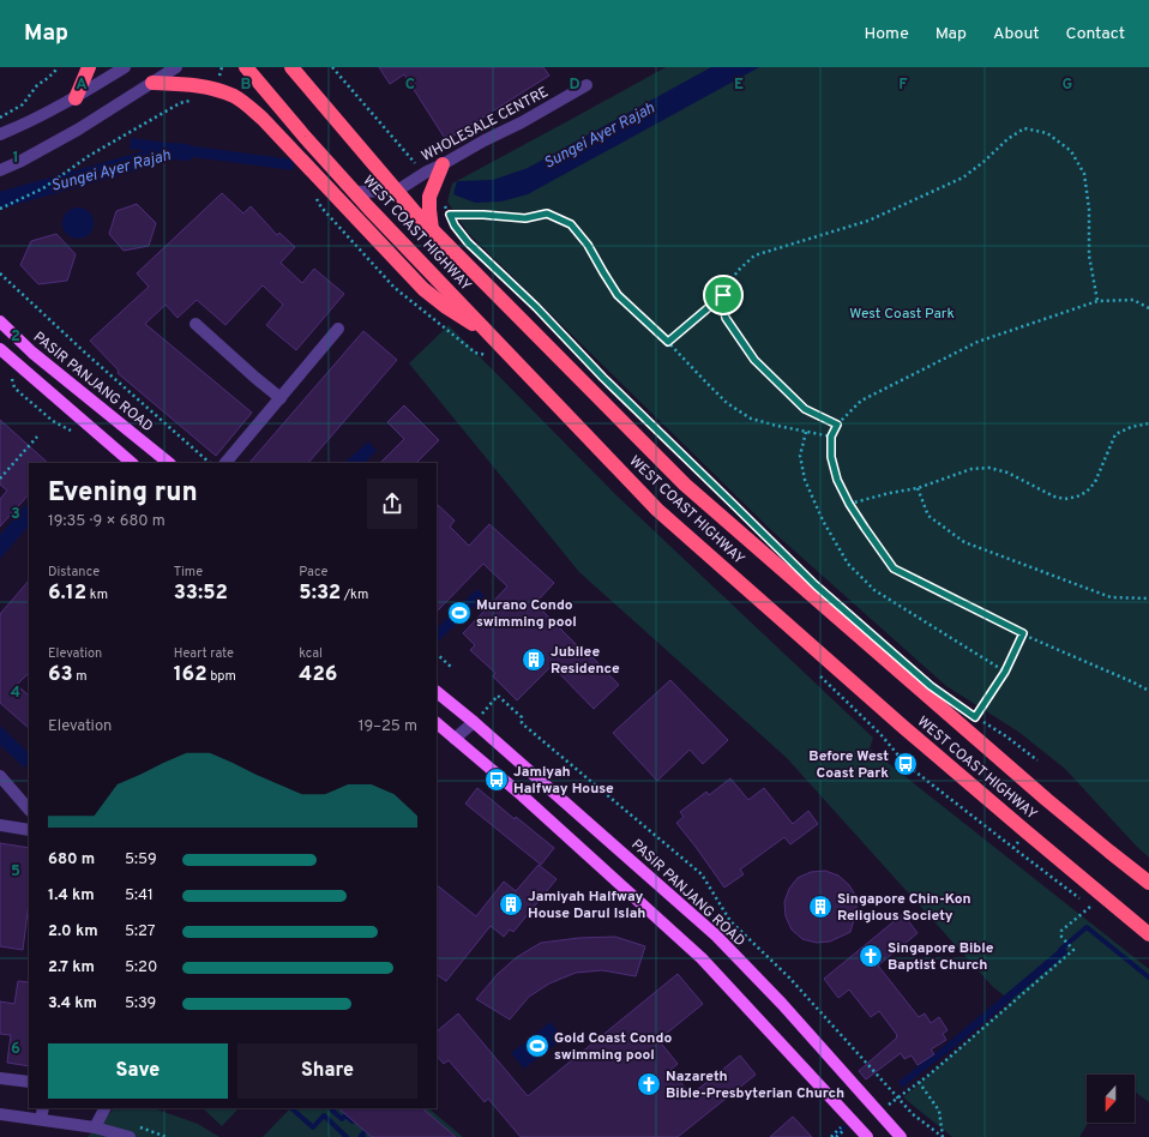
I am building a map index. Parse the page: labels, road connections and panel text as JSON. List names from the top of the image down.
{
  "streets": {
    "highway": ["WEST COAST HIGHWAY"],
    "main road": ["PASIR PANJANG ROAD"],
    "street": ["WHOLESALE CENTRE"]
  },
  "crossings": [
    ["WHOLESALE CENTRE", "WEST COAST HIGHWAY"]
  ],
  "water": ["Sungei Ayer Rajah"],
  "parks": ["West Coast Park"],
  "places": {
    "sports": ["Murano Condo swimming pool", "Gold Coast Condo swimming pool"],
    "building": ["Jubilee Residence", "Jamiyah Halfway House Darul Islah", "Singapore Chin-Kon Religious Society"],
    "bus stop": ["Before West Coast Park", "Jamiyah Halfway House"],
    "church": ["Singapore Bible Baptist Church", "Nazareth Bible-Presbyterian Church"]
  },
  "north": "bottom",
  "page": {
    "header": "Map",
    "nav": [
      "Home",
      "Map",
      "About",
      "Contact"
    ],
    "heading": ["Evening run", "19:35 · 9 × 680 m"],
    "stats": [
      ["Distance", "6.12 km"],
      ["Time", "33:52"],
      ["Pace", "5:32 /km"],
      ["Elevation", "63 m"],
      ["Heart rate", "162 bpm"],
      ["kcal", "426"]
    ],
    "chart": ["Elevation", "19–25 m"],
    "list": [
      {
        "name": "680 m",
        "note": "5:59"
      },
      {
        "name": "1.4 km",
        "note": "5:41"
      },
      {
        "name": "2.0 km",
        "note": "5:27"
      },
      {
        "name": "2.7 km",
        "note": "5:20"
      },
      {
        "name": "3.4 km",
        "note": "5:39"
      }
    ],
    "buttons": ["Save", "Share"]
  },
  "grid": {
    "columns": [
      "A",
      "B",
      "C",
      "D",
      "E",
      "F",
      "G"
    ],
    "rows": [
      "1",
      "2",
      "3",
      "4",
      "5",
      "6"
    ]
  }
}
